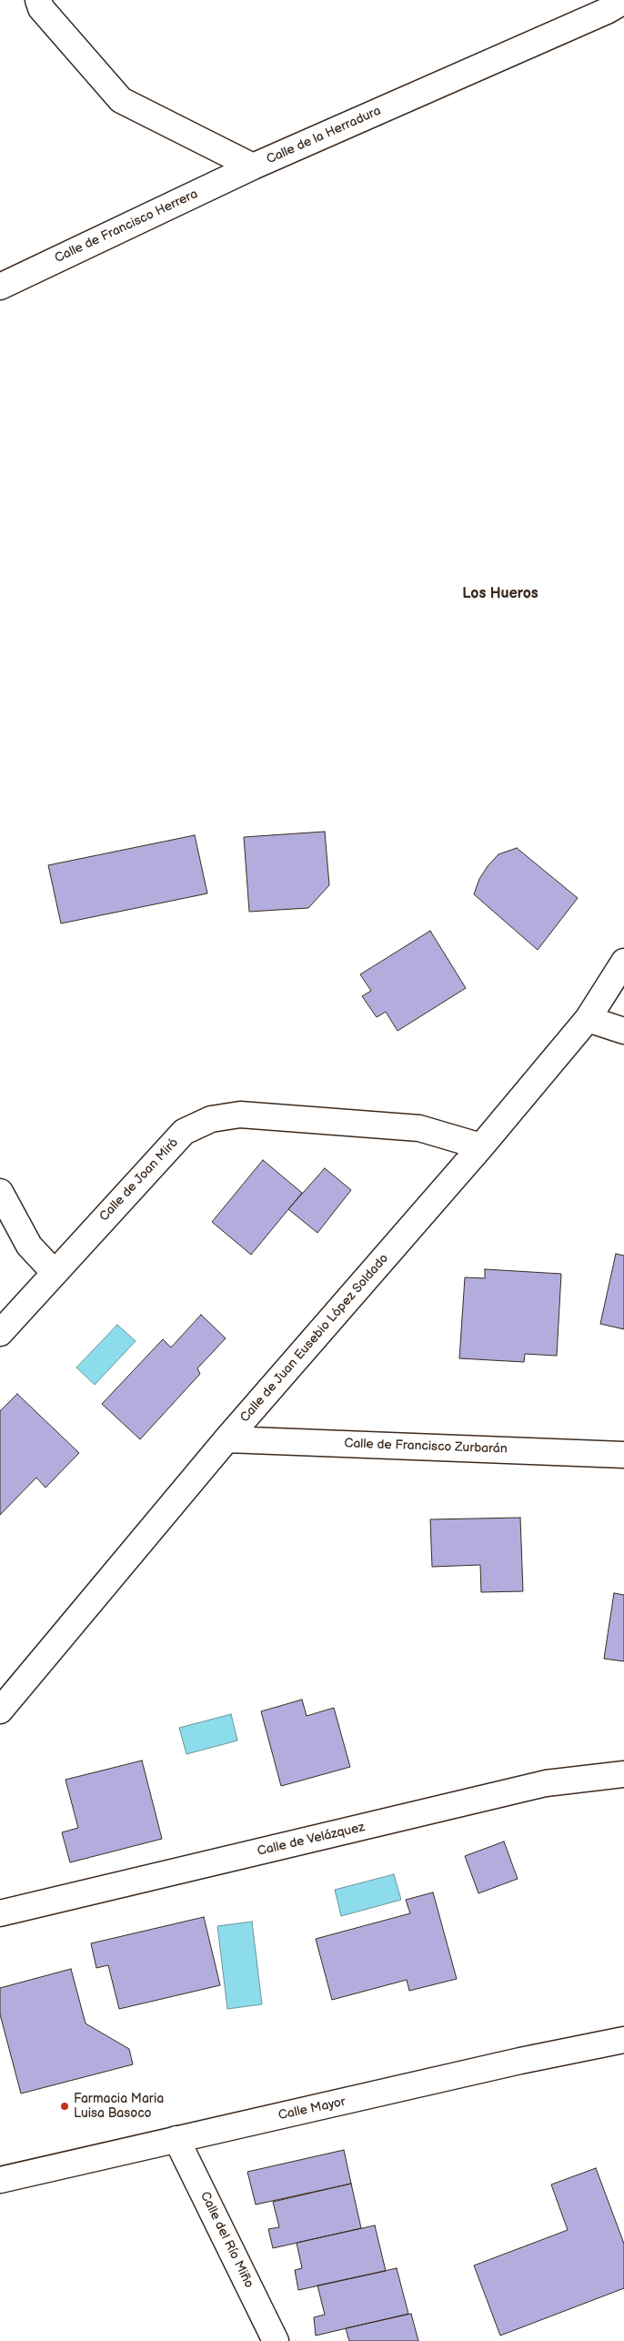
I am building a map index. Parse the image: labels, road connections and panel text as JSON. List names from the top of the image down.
{
  "streets": {
    "street": [
      "Calle de la Herradura",
      "Calle de Francisco Herrera",
      "Calle de Joan Miró",
      "Calle de Juan Eusebio López Soldado",
      "Calle de Francisco Zurbarán",
      "Calle de Velázquez",
      "Calle Mayor",
      "Calle del Río Miño"
    ]
  },
  "crossings": [
    ["Calle de la Herradura", "Calle de Francisco Herrera"],
    ["Calle de Joan Miró", "Calle de Juan Eusebio López Soldado"],
    ["Calle de Juan Eusebio López Soldado", "Calle de Francisco Zurbarán"],
    ["Calle Mayor", "Calle del Río Miño"]
  ],
  "districts": ["Los Hueros"],
  "places": ["Farmacia Maria Luisa Basoco"]
}
